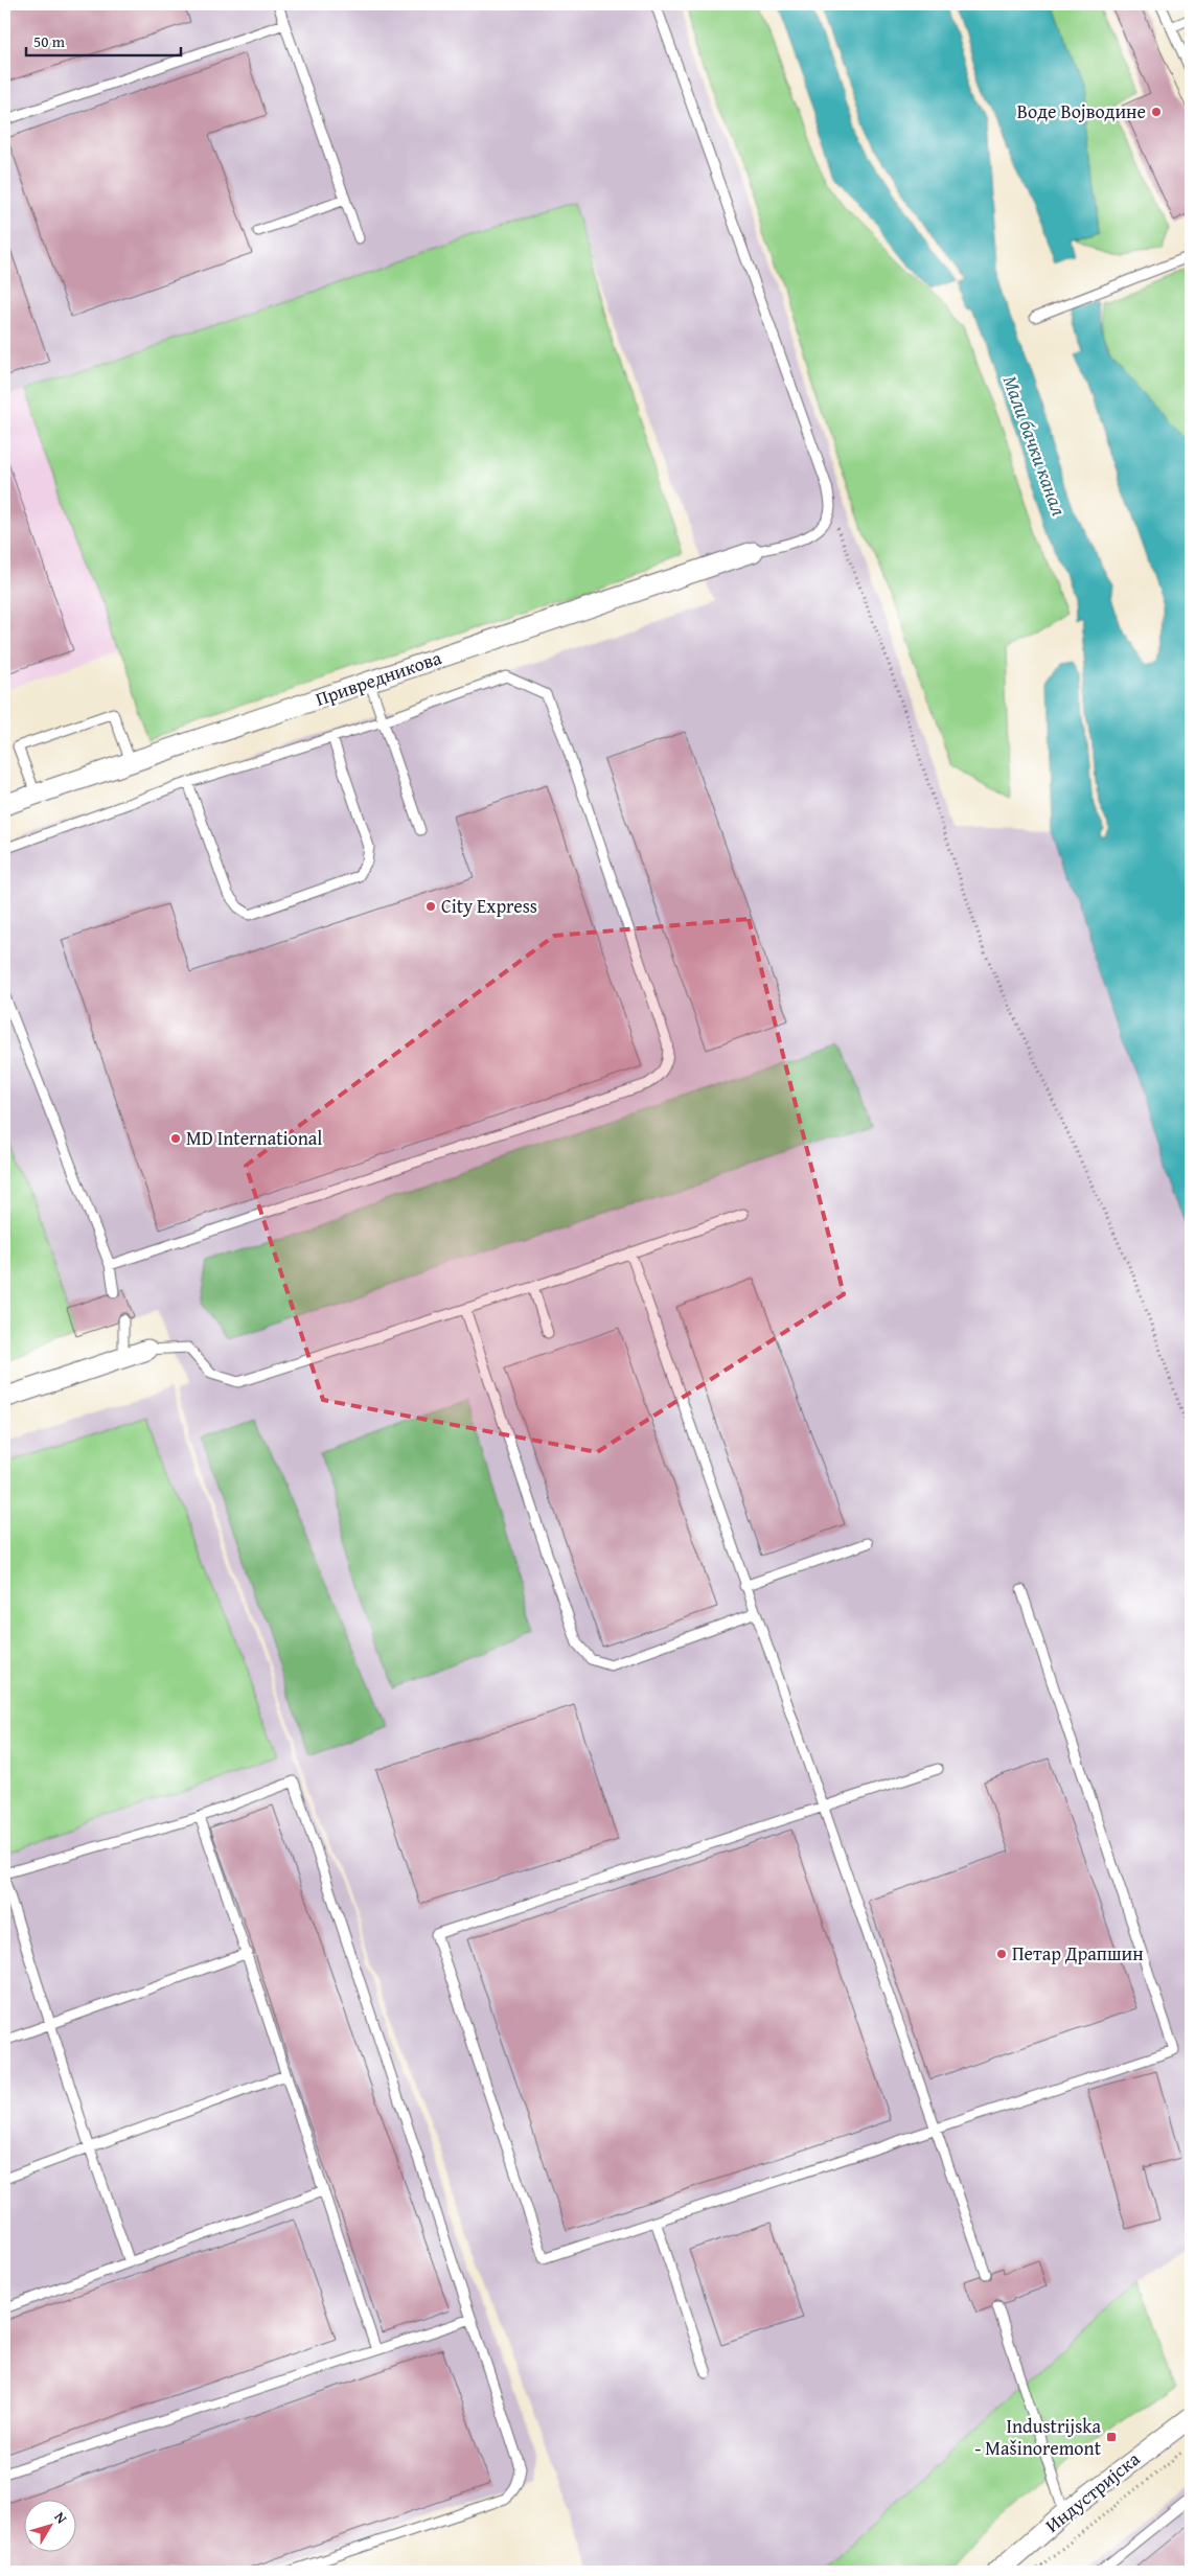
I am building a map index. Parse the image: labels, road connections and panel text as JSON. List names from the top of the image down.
{
  "streets": {
    "street": ["Привредникова", "Индустријска"]
  },
  "water": ["Мали бачки канал"],
  "places": {
    "other": [
      "Воде Војводине",
      "City Express",
      "MD International",
      "Петар Драпшин"
    ],
    "transit": ["Industrijska - Mašinoremont"]
  },
  "scale_bar": "50 m",
  "north": "top right"
}
